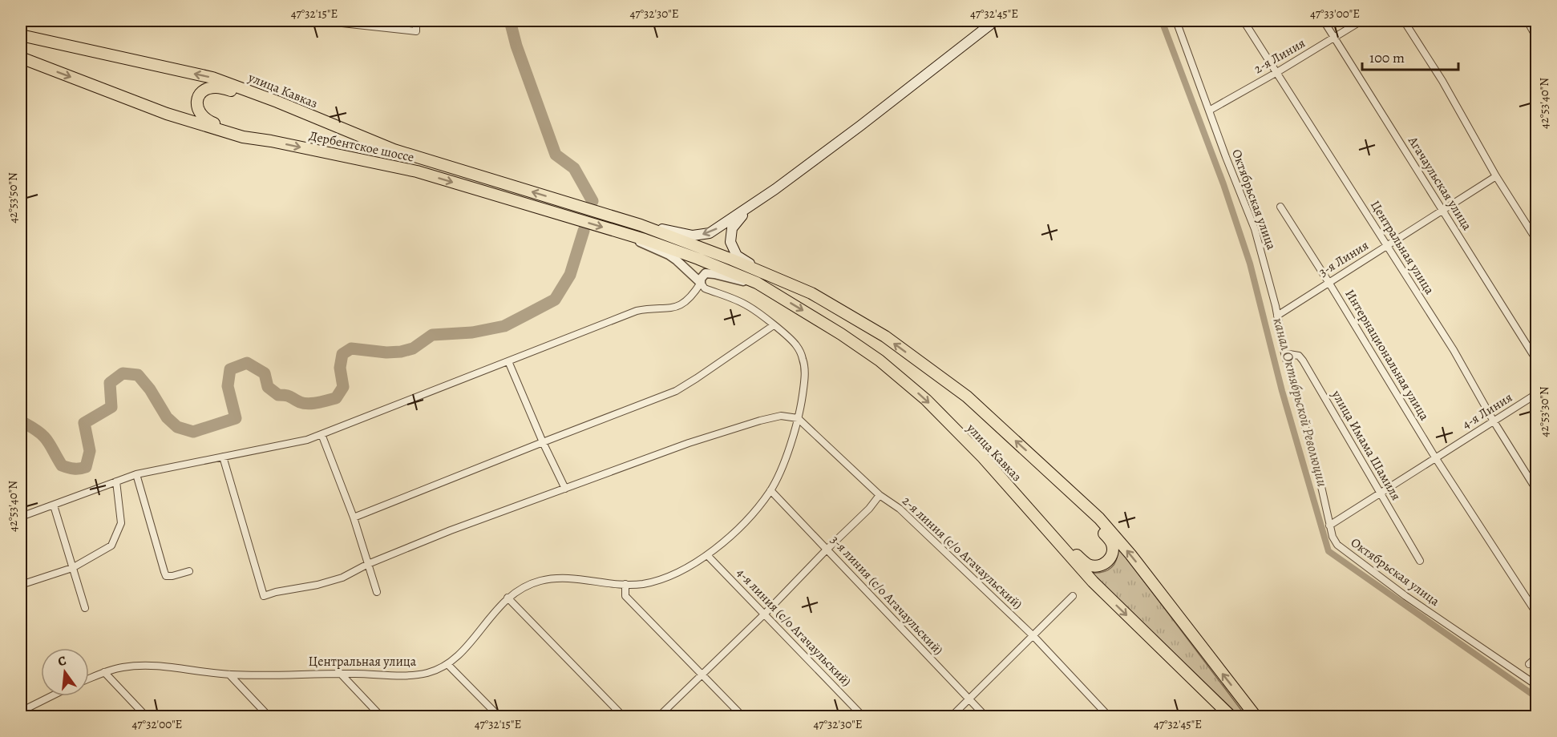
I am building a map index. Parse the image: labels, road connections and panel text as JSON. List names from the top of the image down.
{
  "streets": {
    "highway": ["улица Кавказ", "Дербентское шоссе"],
    "street": [
      "2-я Линия",
      "Агачаульская улица",
      "Октябрьская улица",
      "Центральная улица",
      "3-я Линия",
      "Интернациональная улица",
      "4-я Линия",
      "улица Имама Шамиля",
      "2-я линия (с/о Агачаульский)",
      "3-я линия (с/о Агачаульский)",
      "4-я линия (с/о Агачаульский)"
    ]
  },
  "crossings": [
    ["2-я Линия", "Агачаульская улица"],
    ["2-я Линия", "Октябрьская улица"],
    ["2-я Линия", "Центральная улица"],
    ["улица Кавказ", "Дербентское шоссе"],
    ["Агачаульская улица", "3-я Линия"],
    ["Октябрьская улица", "3-я Линия"],
    ["Октябрьская улица", "4-я Линия"],
    ["Октябрьская улица", "улица Имама Шамиля"],
    ["Центральная улица", "3-я Линия"],
    ["Центральная улица", "4-я Линия"],
    ["Центральная улица", "2-я линия (с/о Агачаульский)"],
    ["Центральная улица", "3-я линия (с/о Агачаульский)"],
    ["Центральная улица", "4-я линия (с/о Агачаульский)"],
    ["3-я Линия", "Интернациональная улица"],
    ["Интернациональная улица", "4-я Линия"],
    ["4-я Линия", "улица Имама Шамиля"]
  ],
  "one_way": ["Дербентское шоссе"],
  "water": ["канал Октябрьской Революции"],
  "scale_bar": "100 m",
  "north": "top",
  "coordinates": [
    "47°32'15\"E",
    "47°32'30\"E",
    "47°32'45\"E",
    "47°33'00\"E",
    "42°53'40\"N",
    "42°53'50\"N",
    "42°53'30\"N",
    "47°32'00\"E"
  ]
}
